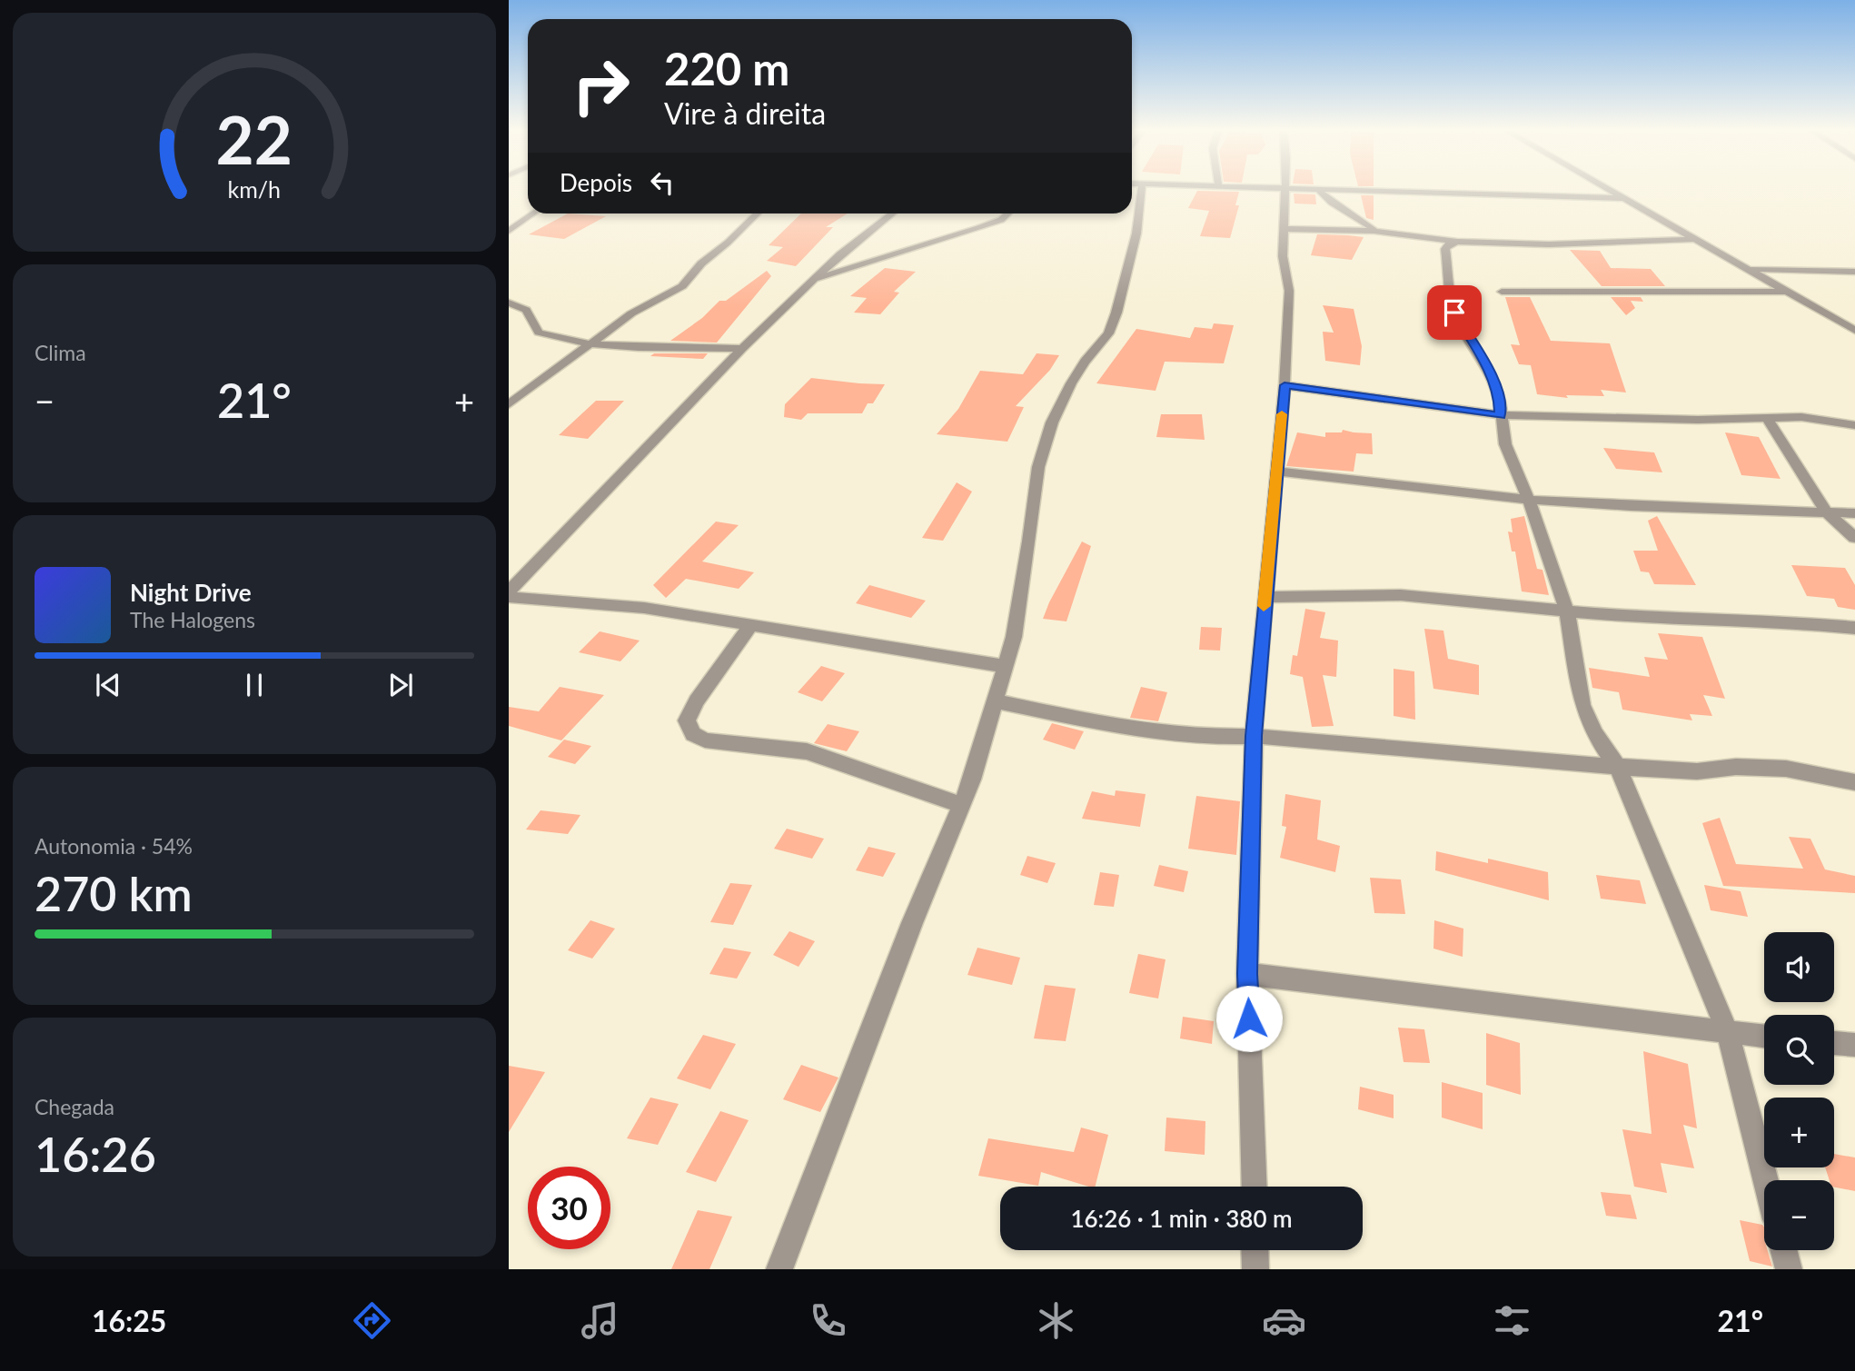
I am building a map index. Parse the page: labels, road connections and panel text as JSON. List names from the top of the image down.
{
  "page": {
    "turn": ["220 m", "Vire à direita"],
    "then": "Depois",
    "tile": [
      "Clima",
      ["Autonomia · 54%", "270 km"],
      ["Chegada", "16:26"]
    ],
    "heat": ["−", "21°", "+"],
    "song": ["Night Drive", "The Halogens"],
    "map_buttons": ["+", "−"],
    "limit": "30",
    "trip": "16:26 · 1 min · 380 m",
    "tabs": ["16:25", "21°"],
    "gauge": ["22", "km/h"]
  }
}
